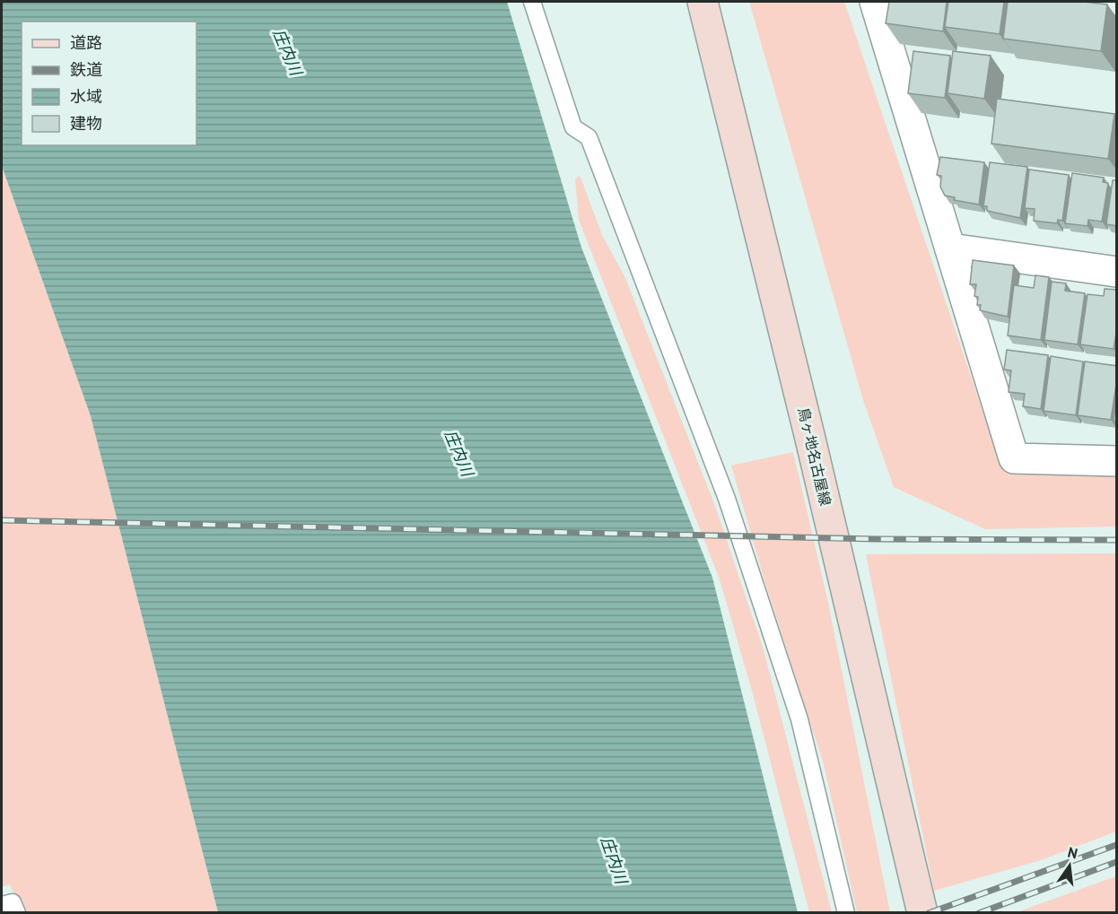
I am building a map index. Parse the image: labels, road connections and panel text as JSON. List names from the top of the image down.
{
  "streets": {
    "main road": ["鳥ヶ地名古屋線"]
  },
  "water": ["庄内川"],
  "legend": [
    "道路",
    "鉄道",
    "水域",
    "建物"
  ],
  "north": "top"
}
